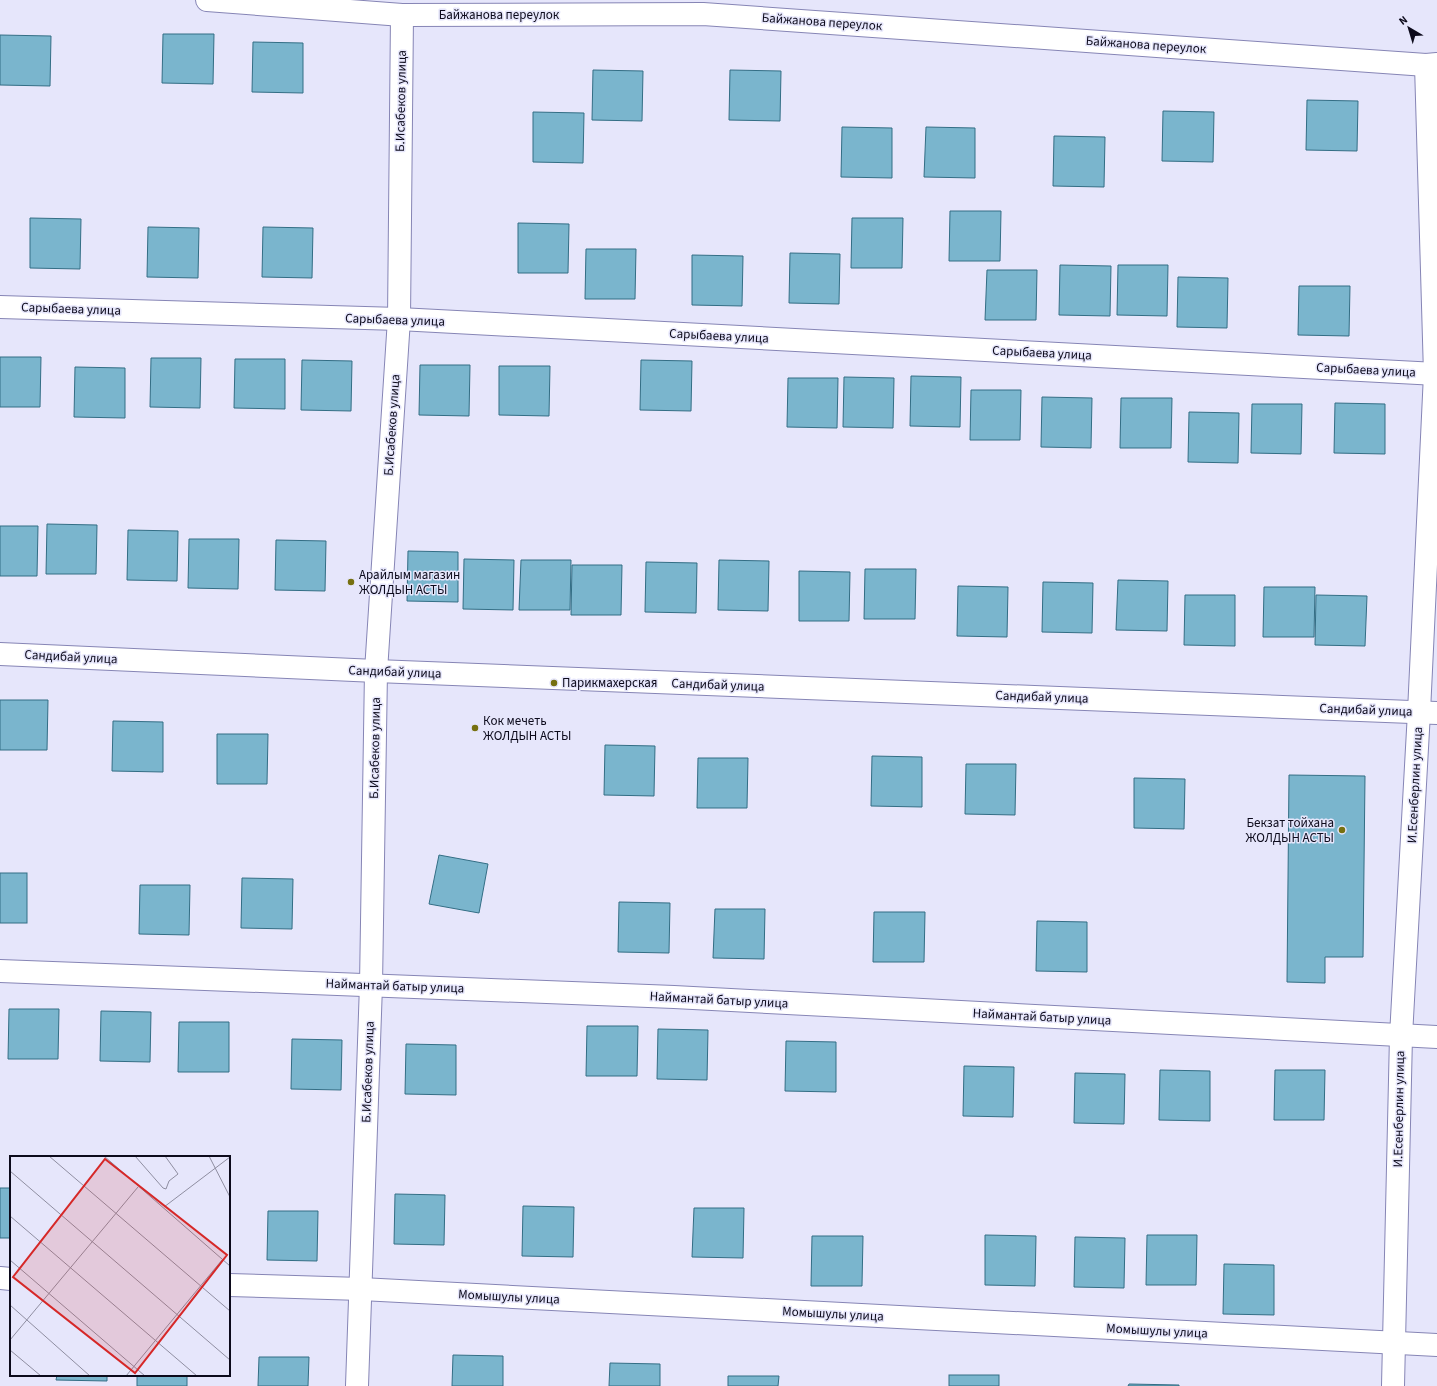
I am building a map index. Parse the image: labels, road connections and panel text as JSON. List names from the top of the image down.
{
  "streets": {
    "street": [
      "Байжанова переулок",
      "Б.Исабеков улица",
      "Сарыбаева улица",
      "Сандибай улица",
      "И.Есенберлин улица",
      "Наймантай батыр улица",
      "Момышулы улица"
    ]
  },
  "crossings": [
    ["Байжанова переулок", "Б.Исабеков улица"],
    ["Байжанова переулок", "И.Есенберлин улица"],
    ["Б.Исабеков улица", "Сарыбаева улица"],
    ["Б.Исабеков улица", "Сандибай улица"],
    ["Б.Исабеков улица", "Наймантай батыр улица"],
    ["Б.Исабеков улица", "Момышулы улица"],
    ["Сарыбаева улица", "И.Есенберлин улица"],
    ["Сандибай улица", "И.Есенберлин улица"],
    ["И.Есенберлин улица", "Наймантай батыр улица"],
    ["И.Есенберлин улица", "Момышулы улица"]
  ],
  "places": [
    "Арайлым магазин ЖОЛДЫН АСТЫ",
    "Парикмахерская",
    "Кок мечеть ЖОЛДЫН АСТЫ",
    "Бекзат тойхана ЖОЛДЫН АСТЫ"
  ],
  "north": "top left"
}
